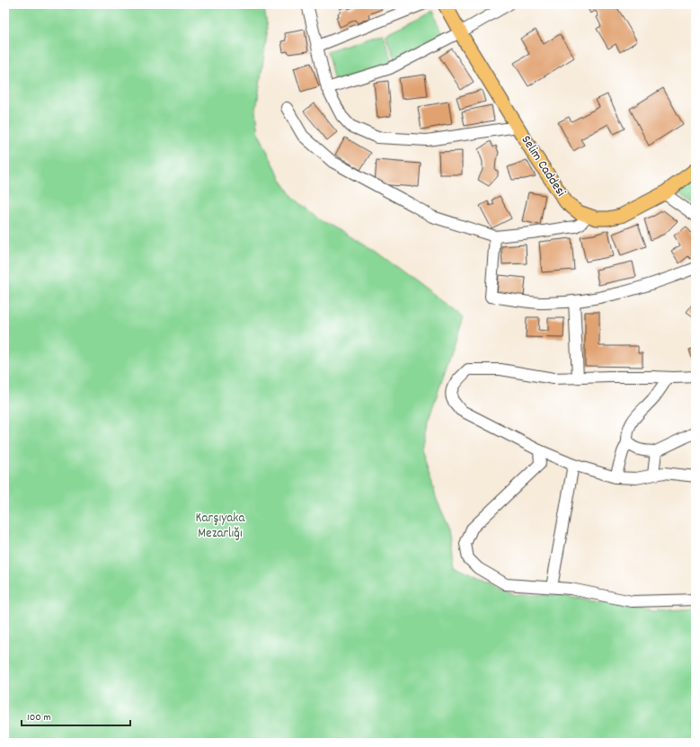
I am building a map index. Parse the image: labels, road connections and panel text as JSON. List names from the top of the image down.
{
  "streets": {
    "main road": ["Selim Caddesi"]
  },
  "parks": ["Karşıyaka Mezarlığı"],
  "scale_bar": "100 m"
}
